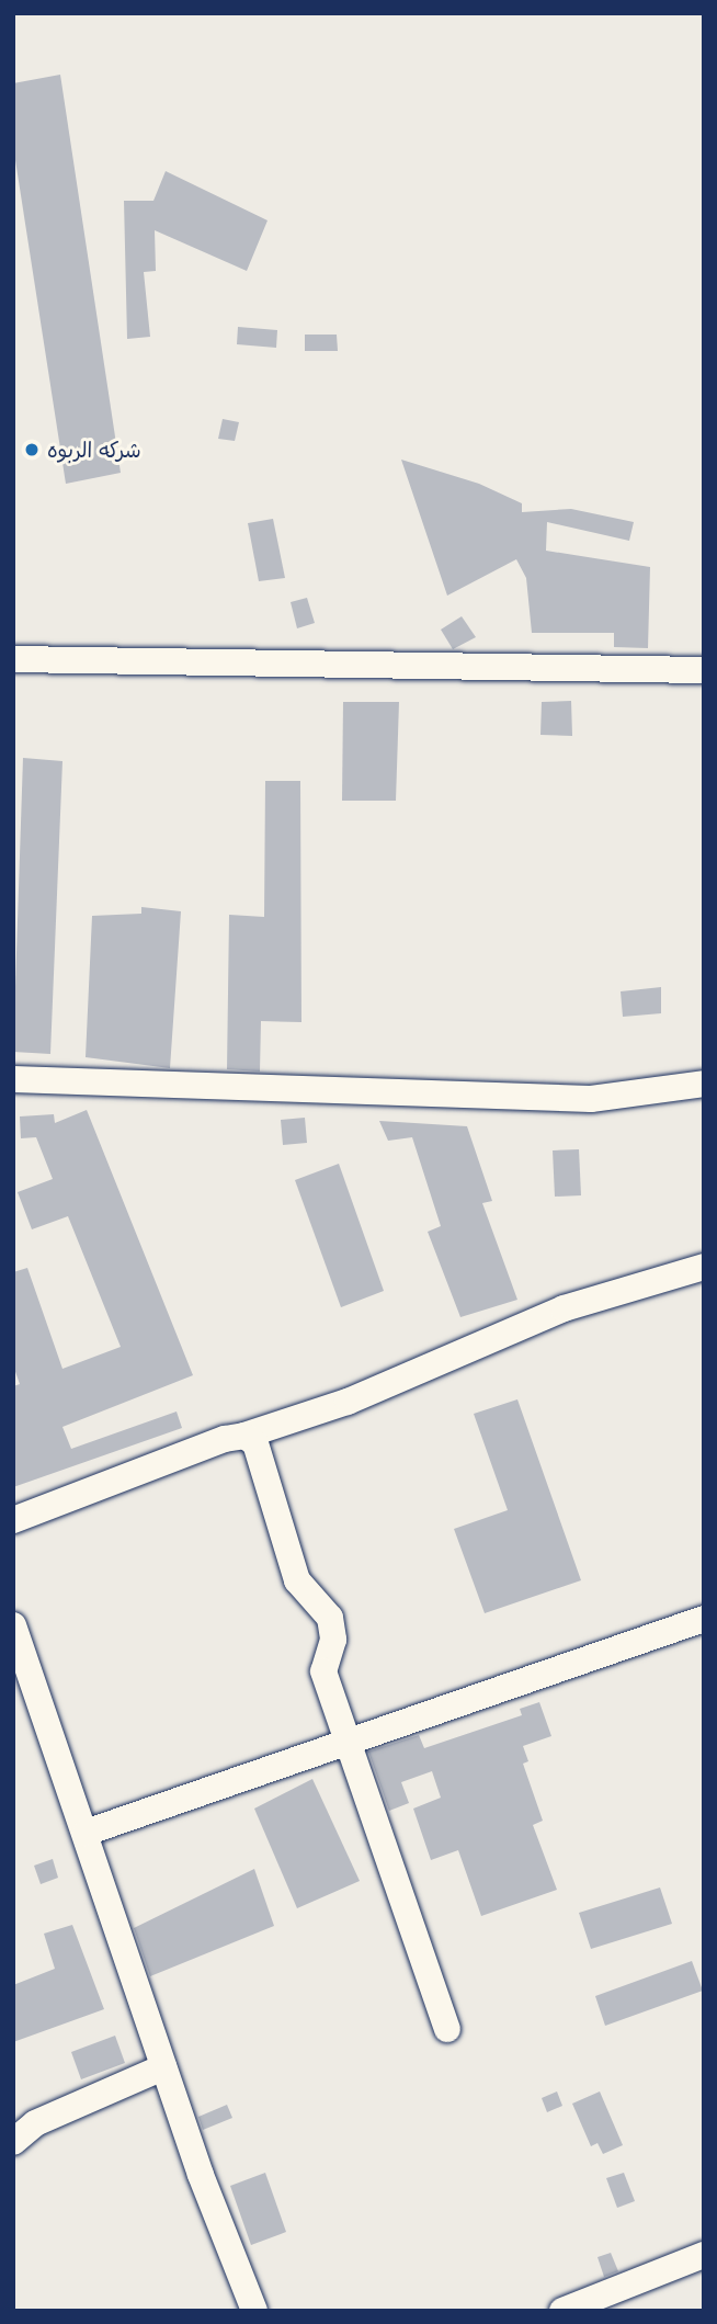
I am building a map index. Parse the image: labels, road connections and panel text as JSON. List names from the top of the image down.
{
  "places": ["شركه الربوه"]
}
